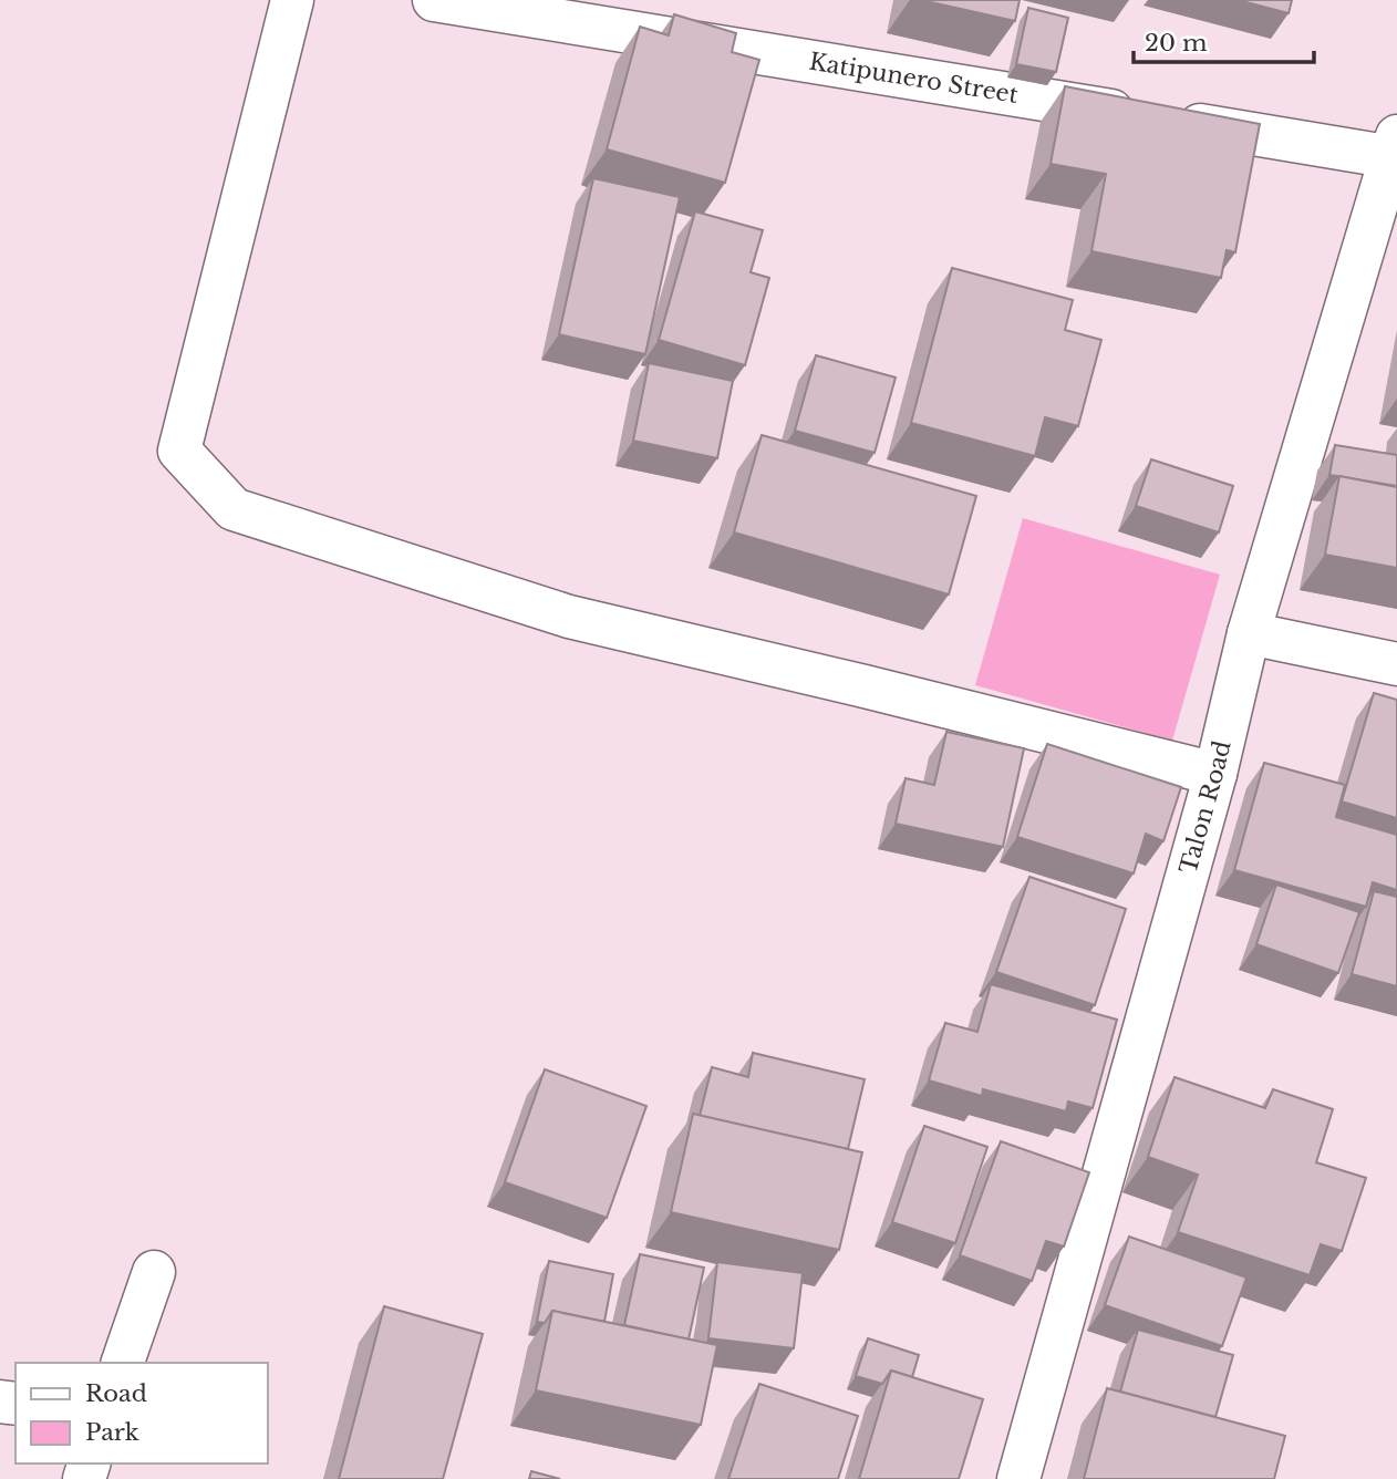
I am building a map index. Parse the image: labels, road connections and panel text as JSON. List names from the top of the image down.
{
  "streets": {
    "street": ["Katipunero Street", "Talon Road"]
  },
  "crossings": [
    ["Katipunero Street", "Talon Road"]
  ],
  "legend": ["Road", "Park"],
  "scale_bar": "20 m"
}
